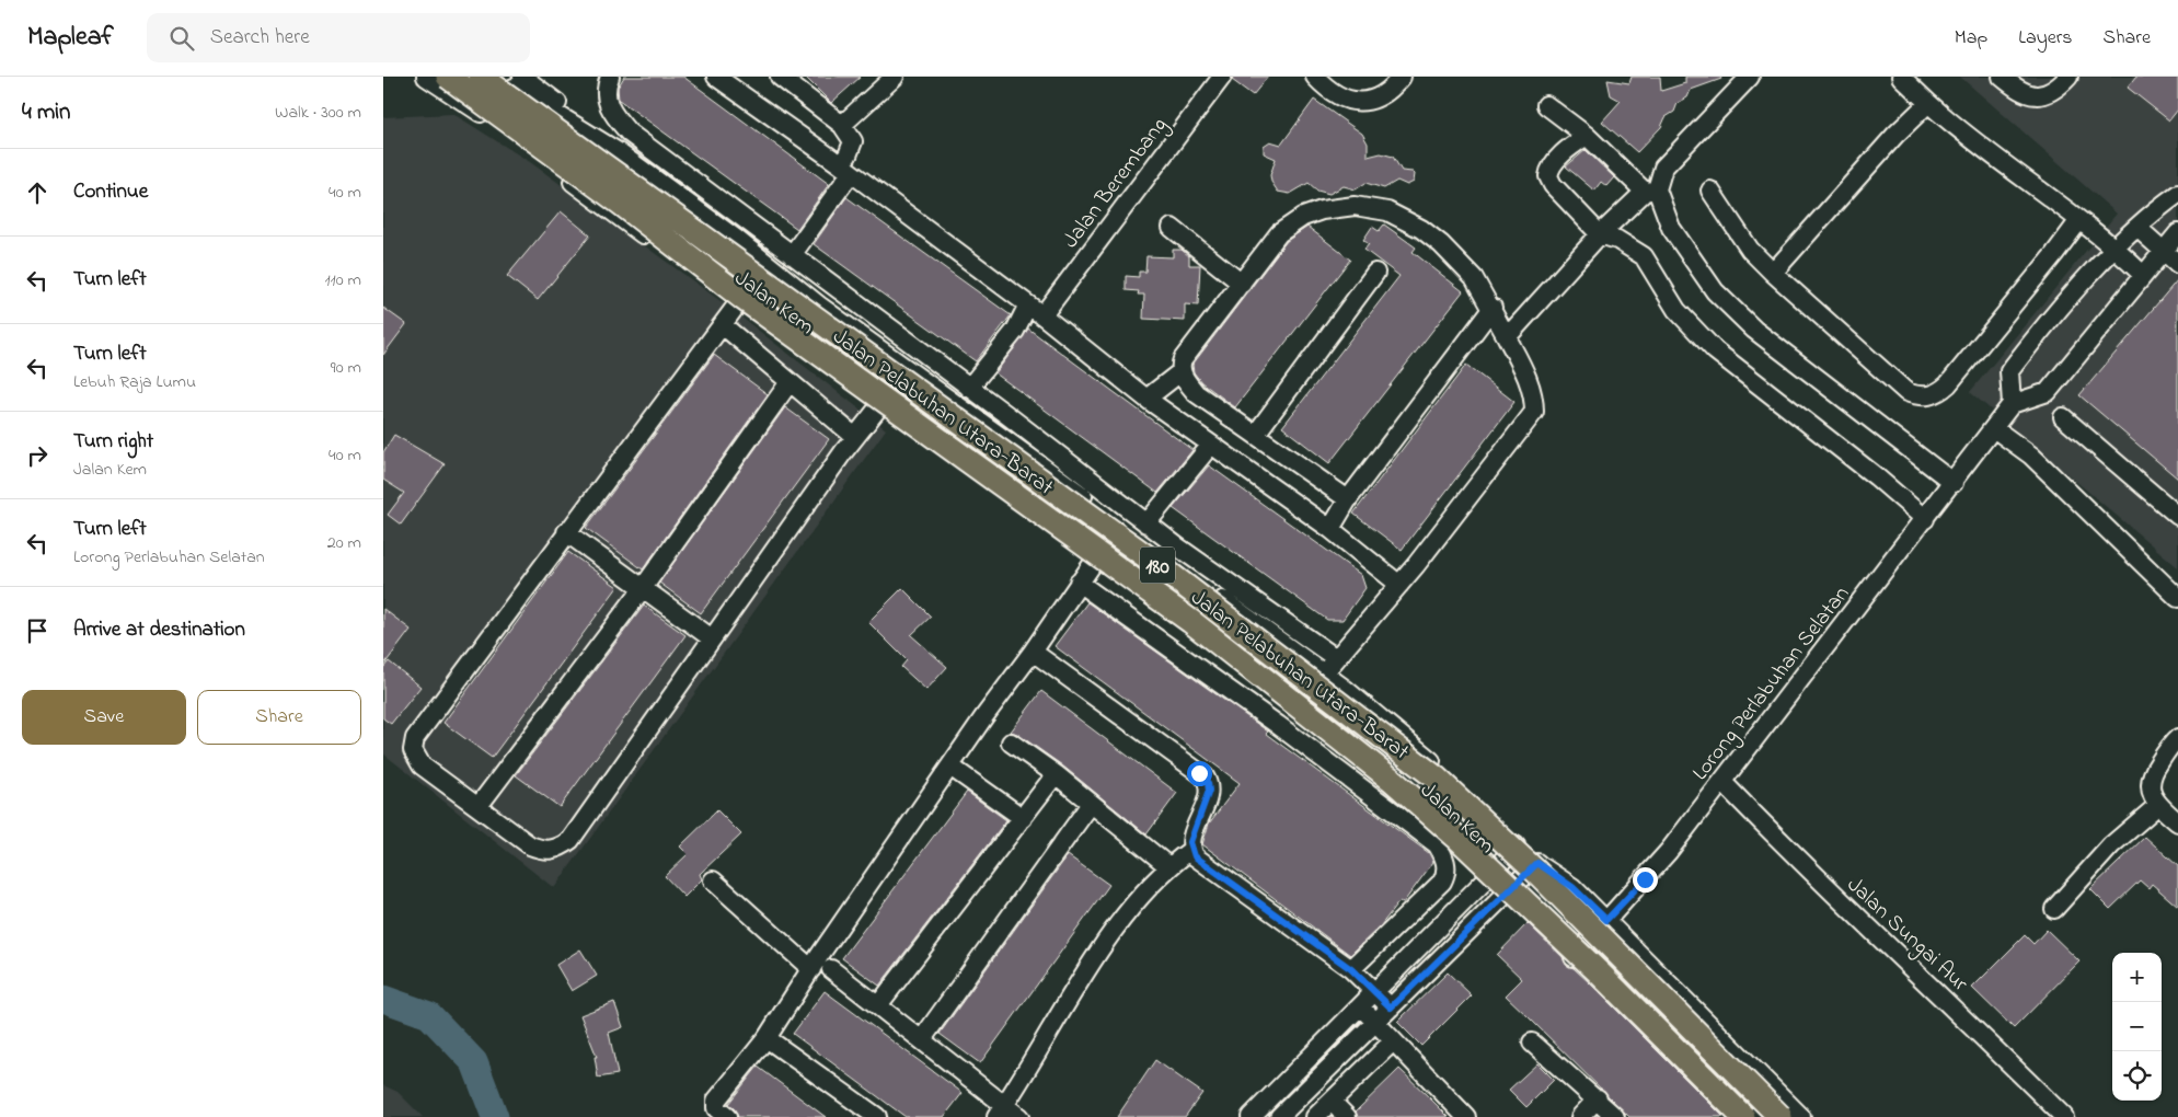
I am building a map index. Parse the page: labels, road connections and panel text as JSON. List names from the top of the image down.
{
  "streets": {
    "main road": ["Jalan Pelabuhan Utara-Barat", "180"],
    "street": [
      "Jalan Berembang",
      "Jalan Kem",
      "Lorong Perlabuhan Selatan",
      "Jalan Sungai Aur"
    ]
  },
  "crossings": [
    ["Jalan Kem", "Lorong Perlabuhan Selatan"],
    ["Lorong Perlabuhan Selatan", "Jalan Sungai Aur"]
  ],
  "page": {
    "header": "Mapleaf",
    "search": "Search here",
    "nav": ["Map", "Layers", "Share"],
    "heading": ["4 min", "Walk · 300 m"],
    "list": [
      ["Continue", "40 m"],
      ["Turn left", "110 m"],
      ["Turn left", "Lebuh Raja Lumu", "90 m"],
      ["Turn right", "Jalan Kem", "40 m"],
      ["Turn left", "Lorong Perlabuhan Selatan", "20 m"],
      "Arrive at destination"
    ],
    "buttons": ["Save", "Share"],
    "map_buttons": ["+", "−"]
  }
}
